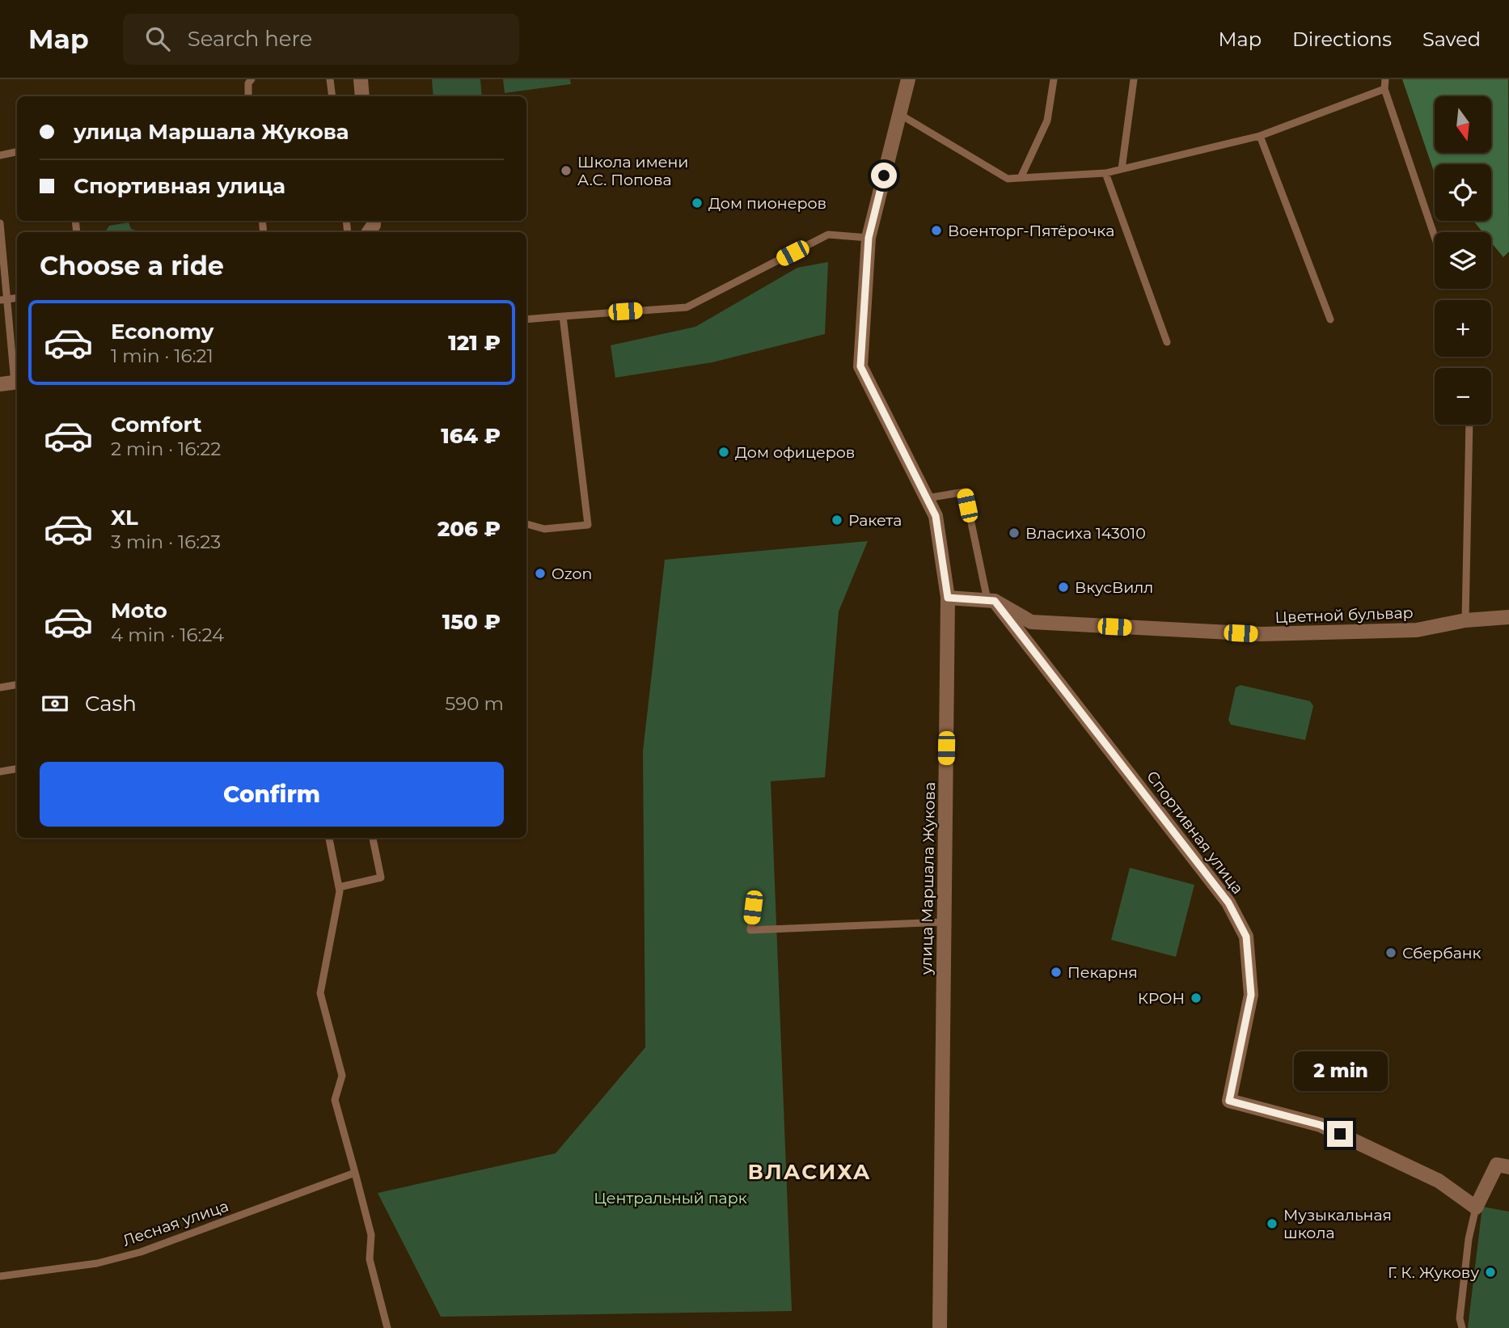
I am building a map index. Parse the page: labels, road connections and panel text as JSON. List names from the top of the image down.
{
  "streets": {
    "street": ["Цветной бульвар", "Спортивная улица", "улица Маршала Жукова"],
    "lane": ["Лесная улица"]
  },
  "crossings": [
    ["Цветной бульвар", "Спортивная улица"],
    ["Цветной бульвар", "улица Маршала Жукова"]
  ],
  "districts": ["ВЛАСИХА"],
  "parks": ["Центральный парк"],
  "places": [
    "Школа имени А.С. Попова",
    "Дом пионеров",
    "Военторг-Пятёрочка",
    "Дом офицеров",
    "Ракета",
    "Власиха 143010",
    "Ozon",
    "ВкусВилл",
    "Сбербанк",
    "Пекарня",
    "КРОН",
    "Музыкальная школа",
    "Г. К. Жукову"
  ],
  "north": "bottom",
  "page": {
    "header": "Map",
    "search": "Search here",
    "nav": ["Map", "Directions", "Saved"],
    "map_buttons": ["+", "−"],
    "banner": ["улица Маршала Жукова", "Спортивная улица"],
    "heading": "Choose a ride",
    "list": [
      {
        "name": "Economy",
        "note": "1 min · 16:21",
        "value": "121 ₽"
      },
      {
        "name": "Comfort",
        "note": "2 min · 16:22",
        "value": "164 ₽"
      },
      {
        "name": "XL",
        "note": "3 min · 16:23",
        "value": "206 ₽"
      },
      {
        "name": "Moto",
        "note": "4 min · 16:24",
        "value": "150 ₽"
      }
    ],
    "pay": ["Cash", "590 m"],
    "buttons": "Confirm",
    "bubble": "2 min"
  }
}
